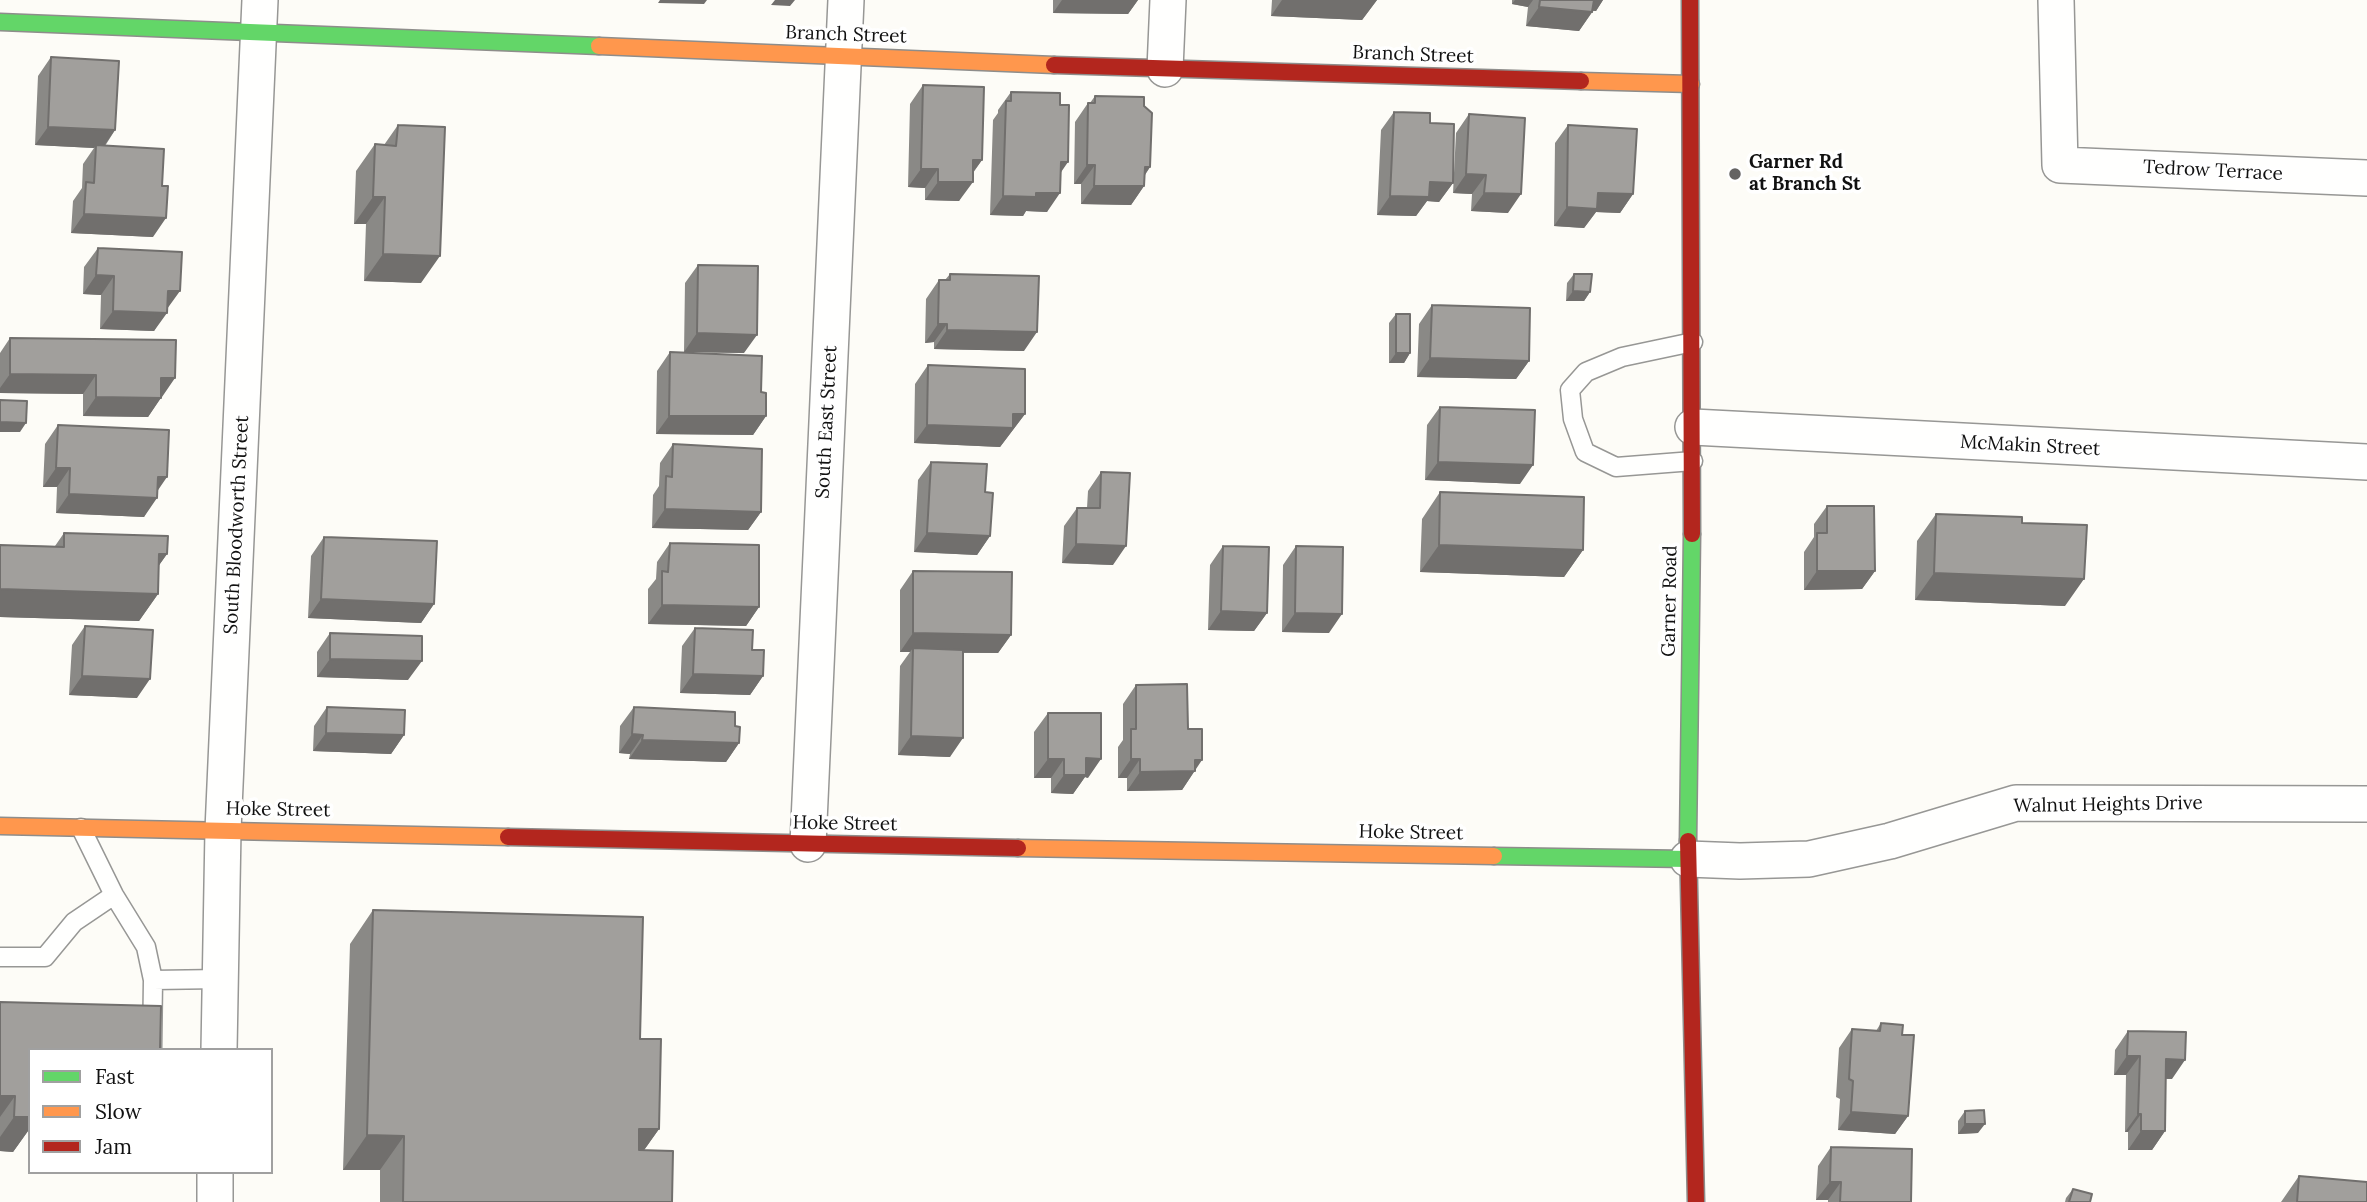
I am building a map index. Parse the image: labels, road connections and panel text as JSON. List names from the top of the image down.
{
  "streets": {
    "street": [
      "Branch Street",
      "Tedrow Terrace",
      "South East Street",
      "McMakin Street",
      "South Bloodworth Street",
      "Garner Road",
      "Walnut Heights Drive",
      "Hoke Street"
    ]
  },
  "crossings": [
    ["Branch Street", "South East Street"],
    ["Branch Street", "South Bloodworth Street"],
    ["Branch Street", "Garner Road"],
    ["South East Street", "Hoke Street"],
    ["McMakin Street", "Garner Road"],
    ["South Bloodworth Street", "Hoke Street"],
    ["Garner Road", "Walnut Heights Drive"],
    ["Garner Road", "Hoke Street"],
    ["Walnut Heights Drive", "Hoke Street"]
  ],
  "places": ["Garner Rd at Branch St"],
  "legend": ["Fast", "Slow", "Jam"]
}
